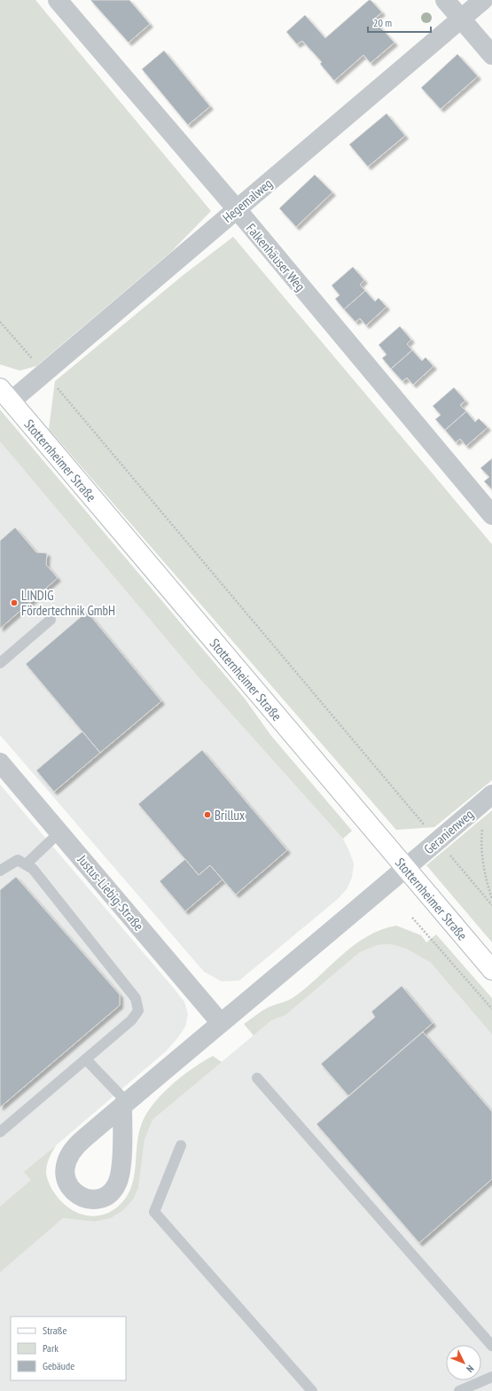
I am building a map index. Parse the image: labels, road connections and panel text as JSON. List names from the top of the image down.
{
  "streets": {
    "main road": ["Stotternheimer Straße"],
    "street": [
      "Hegemalweg",
      "Falkenhäuser Weg",
      "Geranienweg",
      "Justus-Liebig-Straße"
    ]
  },
  "crossings": [
    ["Hegemalweg", "Falkenhäuser Weg"],
    ["Hegemalweg", "Stotternheimer Straße"],
    ["Stotternheimer Straße", "Geranienweg"]
  ],
  "places": ["LINDIG Fördertechnik GmbH", "Brillux"],
  "legend": ["Straße", "Park", "Gebäude"],
  "scale_bar": "20 m",
  "north": "bottom right"
}
